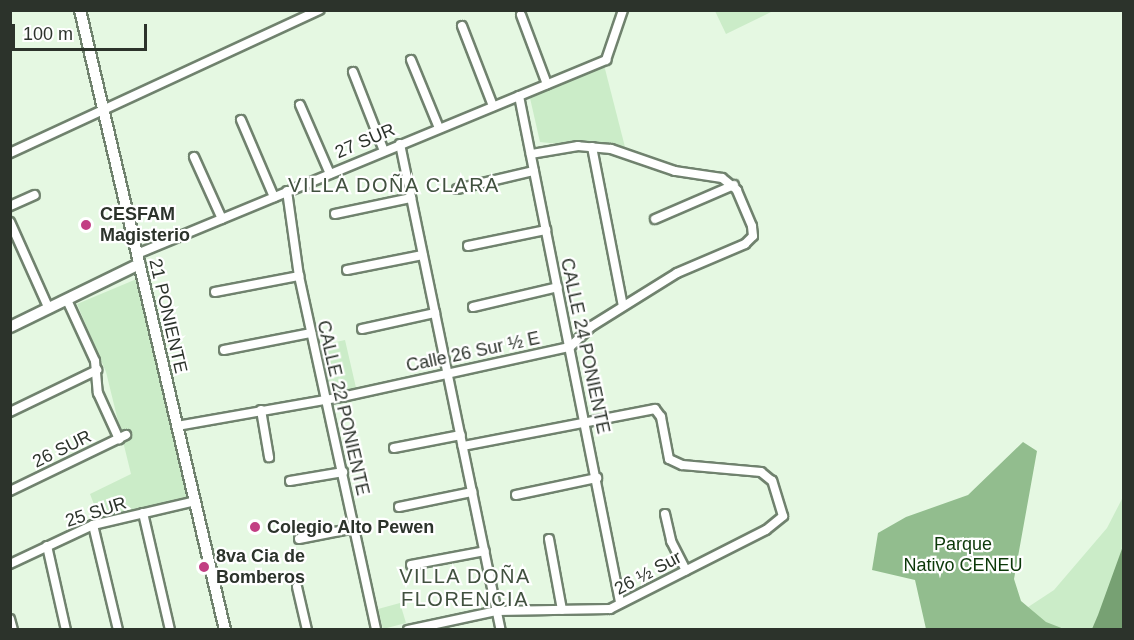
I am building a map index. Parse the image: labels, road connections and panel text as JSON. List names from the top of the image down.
{
  "streets": {
    "street": [
      "27 SUR",
      "21 PONIENTE",
      "CALLE 24 PONIENTE",
      "Calle 26 Sur ½ E",
      "CALLE 22 PONIENTE",
      "26 SUR",
      "25 SUR",
      "26 ½ Sur"
    ]
  },
  "crossings": [
    ["27 SUR", "21 PONIENTE"],
    ["27 SUR", "CALLE 24 PONIENTE"],
    ["27 SUR", "CALLE 22 PONIENTE"],
    ["21 PONIENTE", "Calle 26 Sur ½ E"],
    ["21 PONIENTE", "25 SUR"],
    ["CALLE 24 PONIENTE", "Calle 26 Sur ½ E"],
    ["CALLE 24 PONIENTE", "26 ½ Sur"],
    ["Calle 26 Sur ½ E", "CALLE 22 PONIENTE"]
  ],
  "districts": ["VILLA DOÑA CLARA", "VILLA DOÑA FLORENCIA"],
  "parks": ["Parque Nativo CENEU"],
  "places": ["CESFAM Magisterio", "Colegio Alto Pewen", "8va Cia de Bomberos"],
  "scale_bar": "100 m"
}
